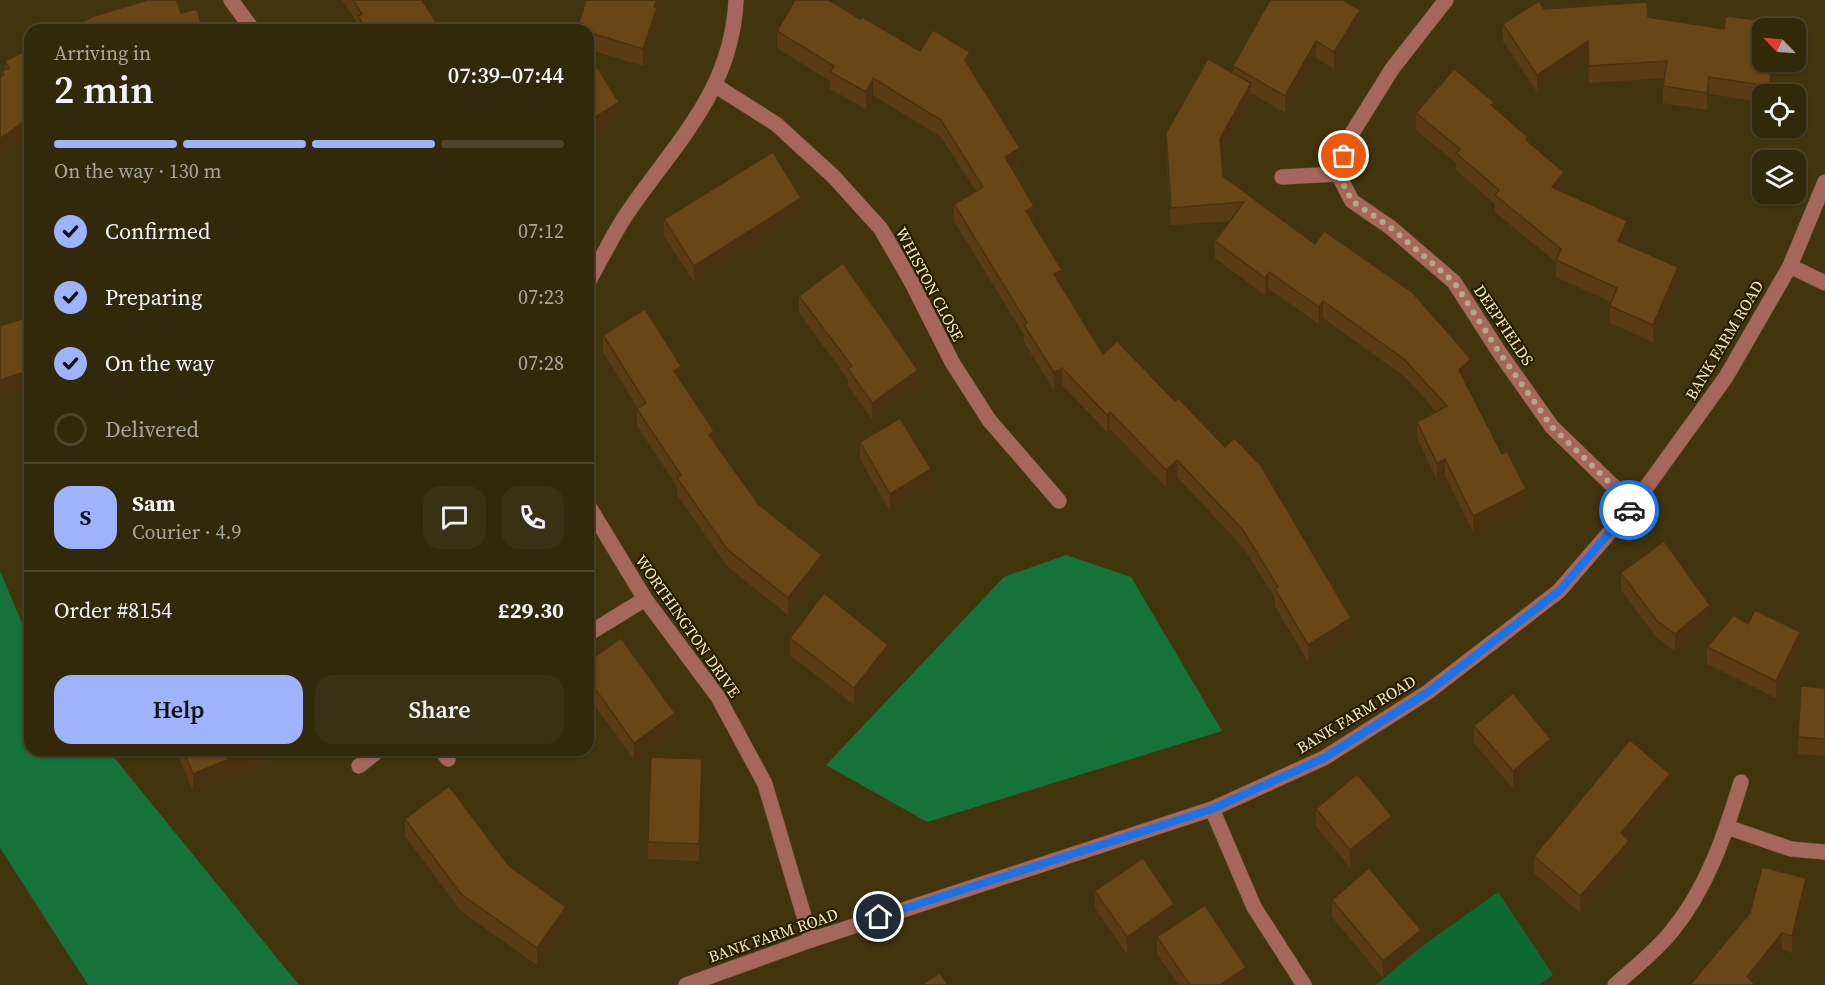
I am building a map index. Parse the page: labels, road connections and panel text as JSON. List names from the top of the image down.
{
  "streets": {
    "street": [
      "WHISTON CLOSE",
      "DEEPFIELDS",
      "BANK FARM ROAD",
      "WORTHINGTON DRIVE"
    ]
  },
  "crossings": [
    ["DEEPFIELDS", "BANK FARM ROAD"],
    ["BANK FARM ROAD", "WORTHINGTON DRIVE"]
  ],
  "north": "top left",
  "page": {
    "heading": ["2 min", "Arriving in", "07:39–07:44"],
    "panel": [
      "Sam",
      "Courier · 4.9",
      "Order #8154",
      "£29.30"
    ],
    "bar": "On the way · 130 m",
    "list": [
      ["Confirmed", "07:12"],
      ["Preparing", "07:23"],
      ["On the way", "07:28"],
      "Delivered"
    ],
    "round": "S",
    "buttons": ["Help", "Share"]
  }
}
